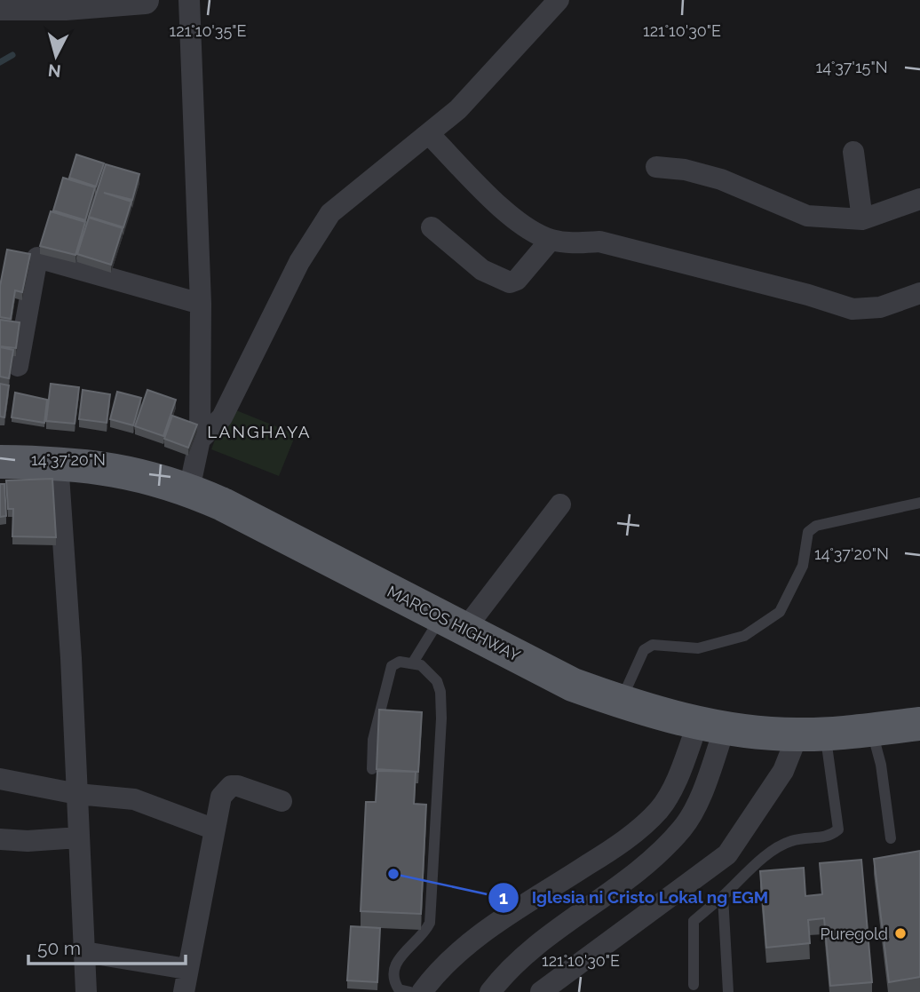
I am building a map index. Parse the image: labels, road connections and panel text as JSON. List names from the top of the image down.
{
  "streets": {
    "main road": ["MARCOS HIGHWAY"]
  },
  "districts": ["LANGHAYA"],
  "places": ["Iglesia ni Cristo Lokal ng EGM", "Puregold"],
  "scale_bar": "50 m",
  "north": "bottom",
  "coordinates": [
    "121°10'35\"E",
    "121°10'30\"E",
    "14°37'15\"N",
    "14°37'20\"N"
  ]
}
